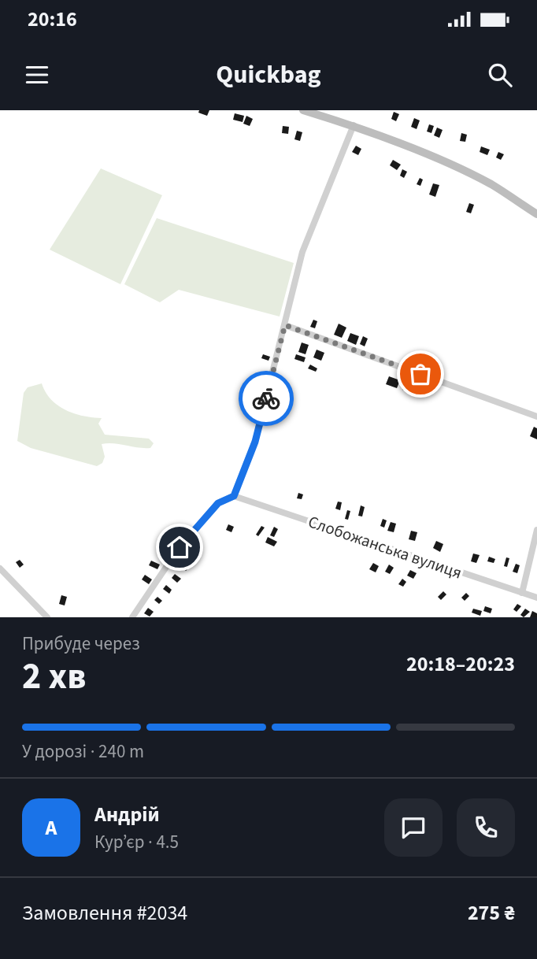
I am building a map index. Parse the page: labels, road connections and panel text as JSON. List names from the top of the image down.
{
  "streets": {
    "street": ["Слобожанська вулиця"]
  },
  "page": {
    "status": "20:16",
    "header": "Quickbag",
    "heading": ["2 хв", "Прибуде через", "20:18–20:23"],
    "panel": [
      "Андрій",
      "Кур’єр · 4.5",
      "Замовлення #2034",
      "275 ₴"
    ],
    "bar": "У дорозі · 240 m",
    "round": "А"
  }
}
